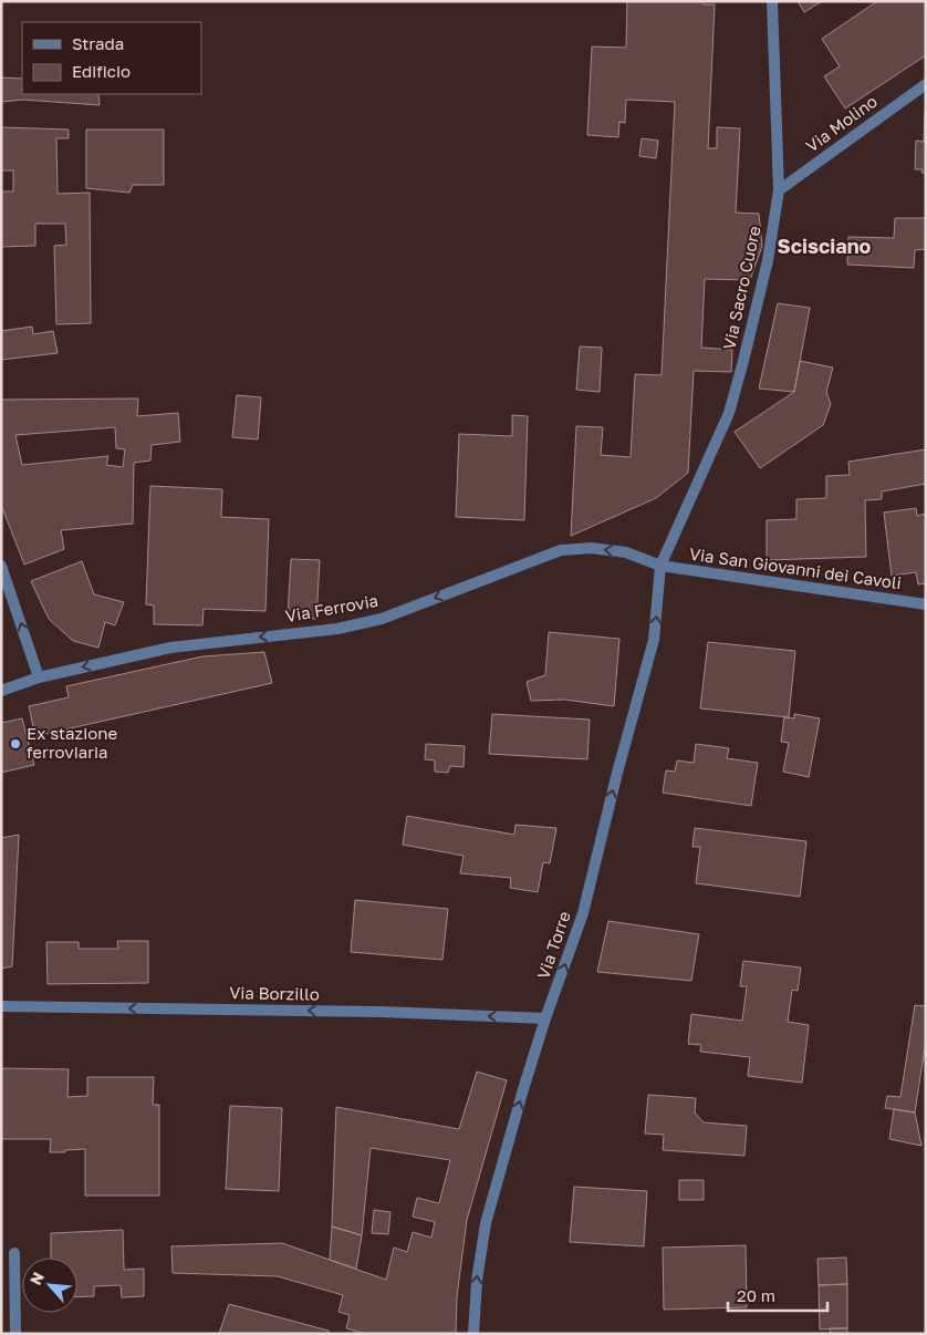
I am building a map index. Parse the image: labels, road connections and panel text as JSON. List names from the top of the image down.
{
  "streets": {
    "street": [
      "Via Molino",
      "Via Sacro Cuore",
      "Via San Giovanni dei Cavoli",
      "Via Ferrovia",
      "Via Torre",
      "Via Borzillo"
    ]
  },
  "crossings": [
    ["Via Molino", "Via Sacro Cuore"],
    ["Via Sacro Cuore", "Via San Giovanni dei Cavoli"],
    ["Via Sacro Cuore", "Via Ferrovia"],
    ["Via Sacro Cuore", "Via Torre"],
    ["Via San Giovanni dei Cavoli", "Via Ferrovia"],
    ["Via San Giovanni dei Cavoli", "Via Torre"],
    ["Via Ferrovia", "Via Torre"],
    ["Via Torre", "Via Borzillo"]
  ],
  "one_way": ["Via Ferrovia", "Via Torre", "Via Borzillo"],
  "districts": ["Scisciano"],
  "places": ["Ex stazione ferroviaria"],
  "legend": ["Strada", "Edificio"],
  "scale_bar": "20 m",
  "north": "top left"
}
